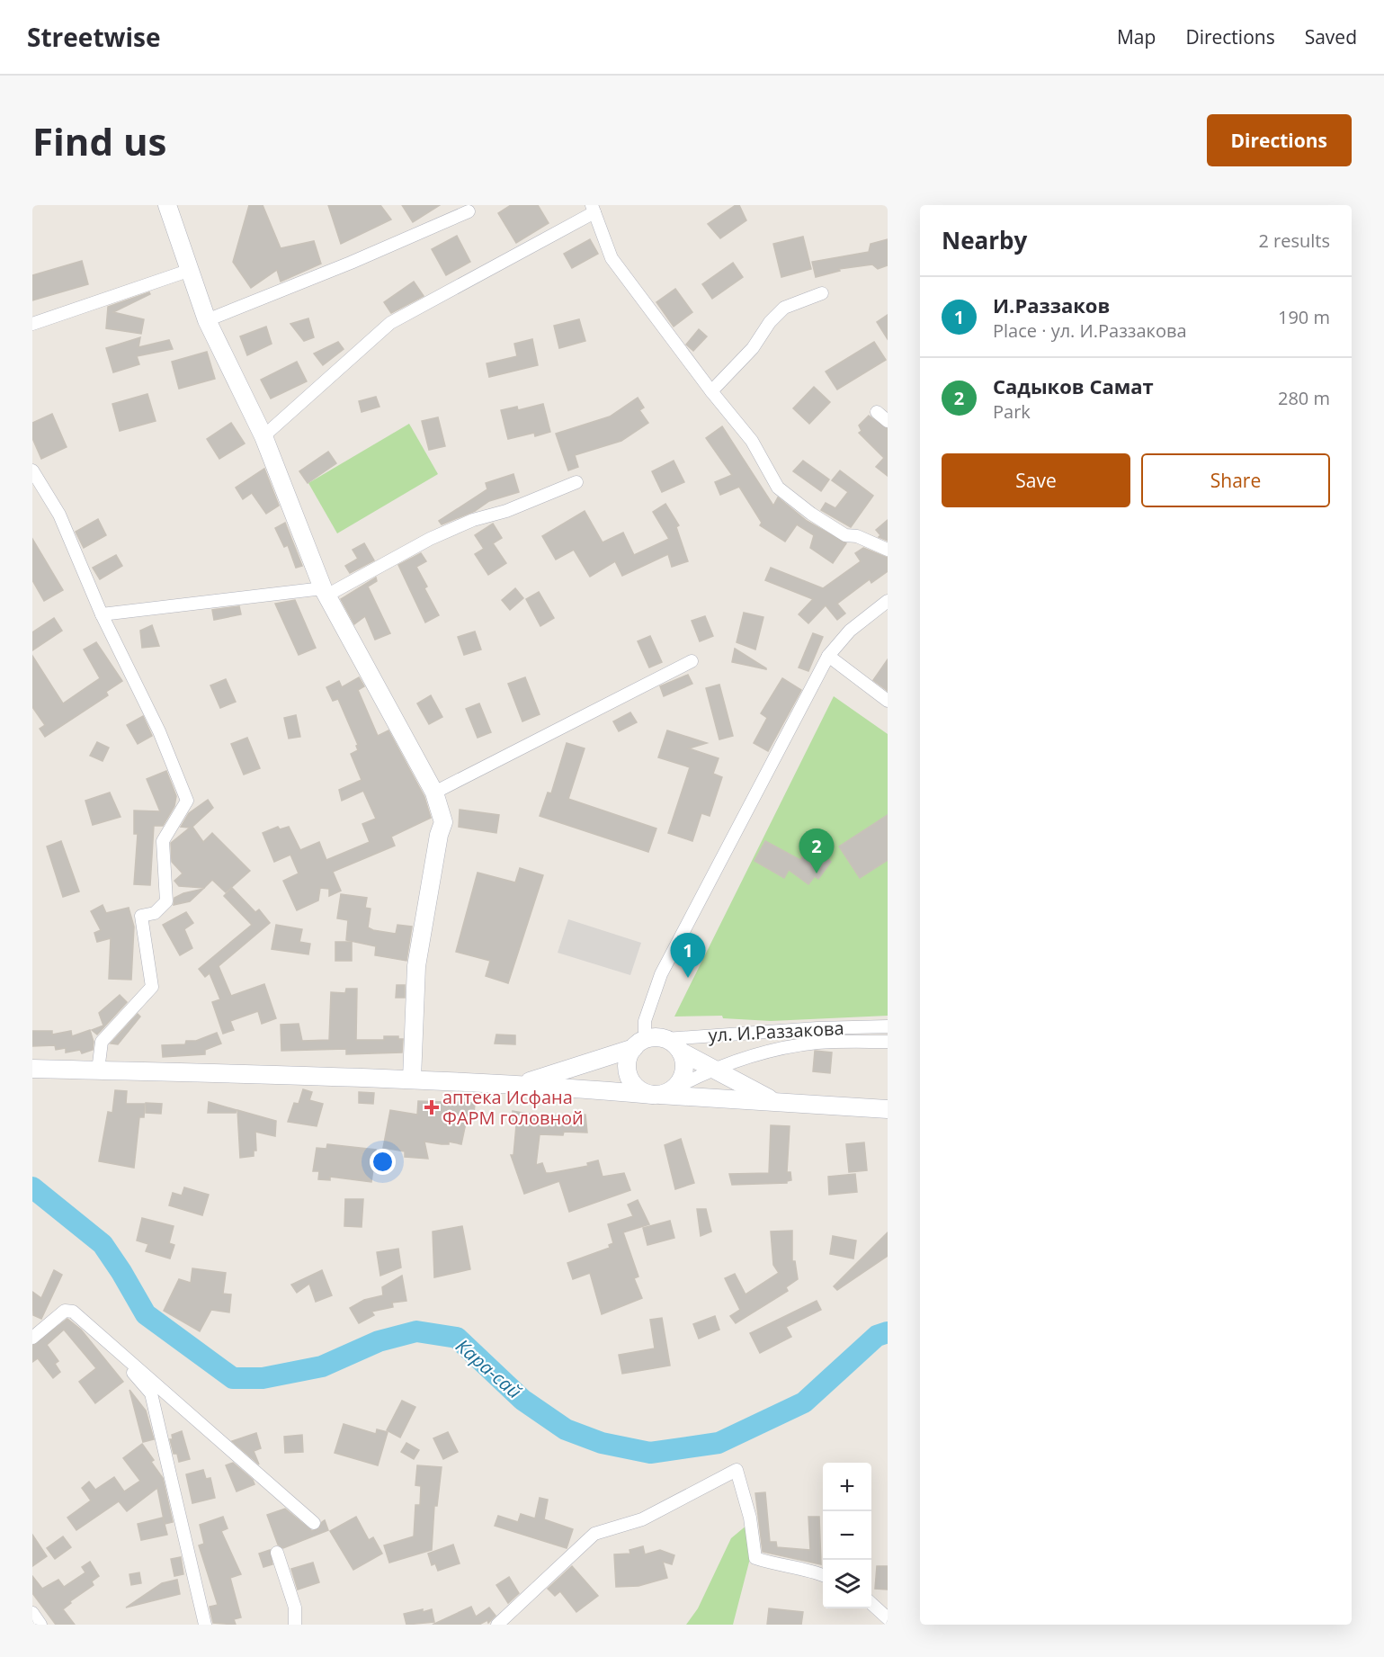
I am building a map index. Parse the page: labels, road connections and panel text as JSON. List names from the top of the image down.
{
  "streets": {
    "street": ["ул. И.Раззакова"]
  },
  "water": ["Кара-сай"],
  "places": {
    "health": ["аптека Исфана ФАРМ головной"]
  },
  "page": {
    "header": "Streetwise",
    "nav": ["Map", "Directions", "Saved"],
    "buttons": [
      "Directions",
      ["Save", "Share"]
    ],
    "title": "Find us",
    "heading": ["Nearby", "2 results"],
    "list": [
      {
        "mark": "1",
        "name": "И.Раззаков",
        "note": "Place · ул. И.Раззакова",
        "value": "190 m"
      },
      {
        "mark": "2",
        "name": "Садыков Самат",
        "note": "Park",
        "value": "280 m"
      }
    ],
    "pins": ["2", "1"],
    "map_buttons": ["+", "−"]
  }
}
